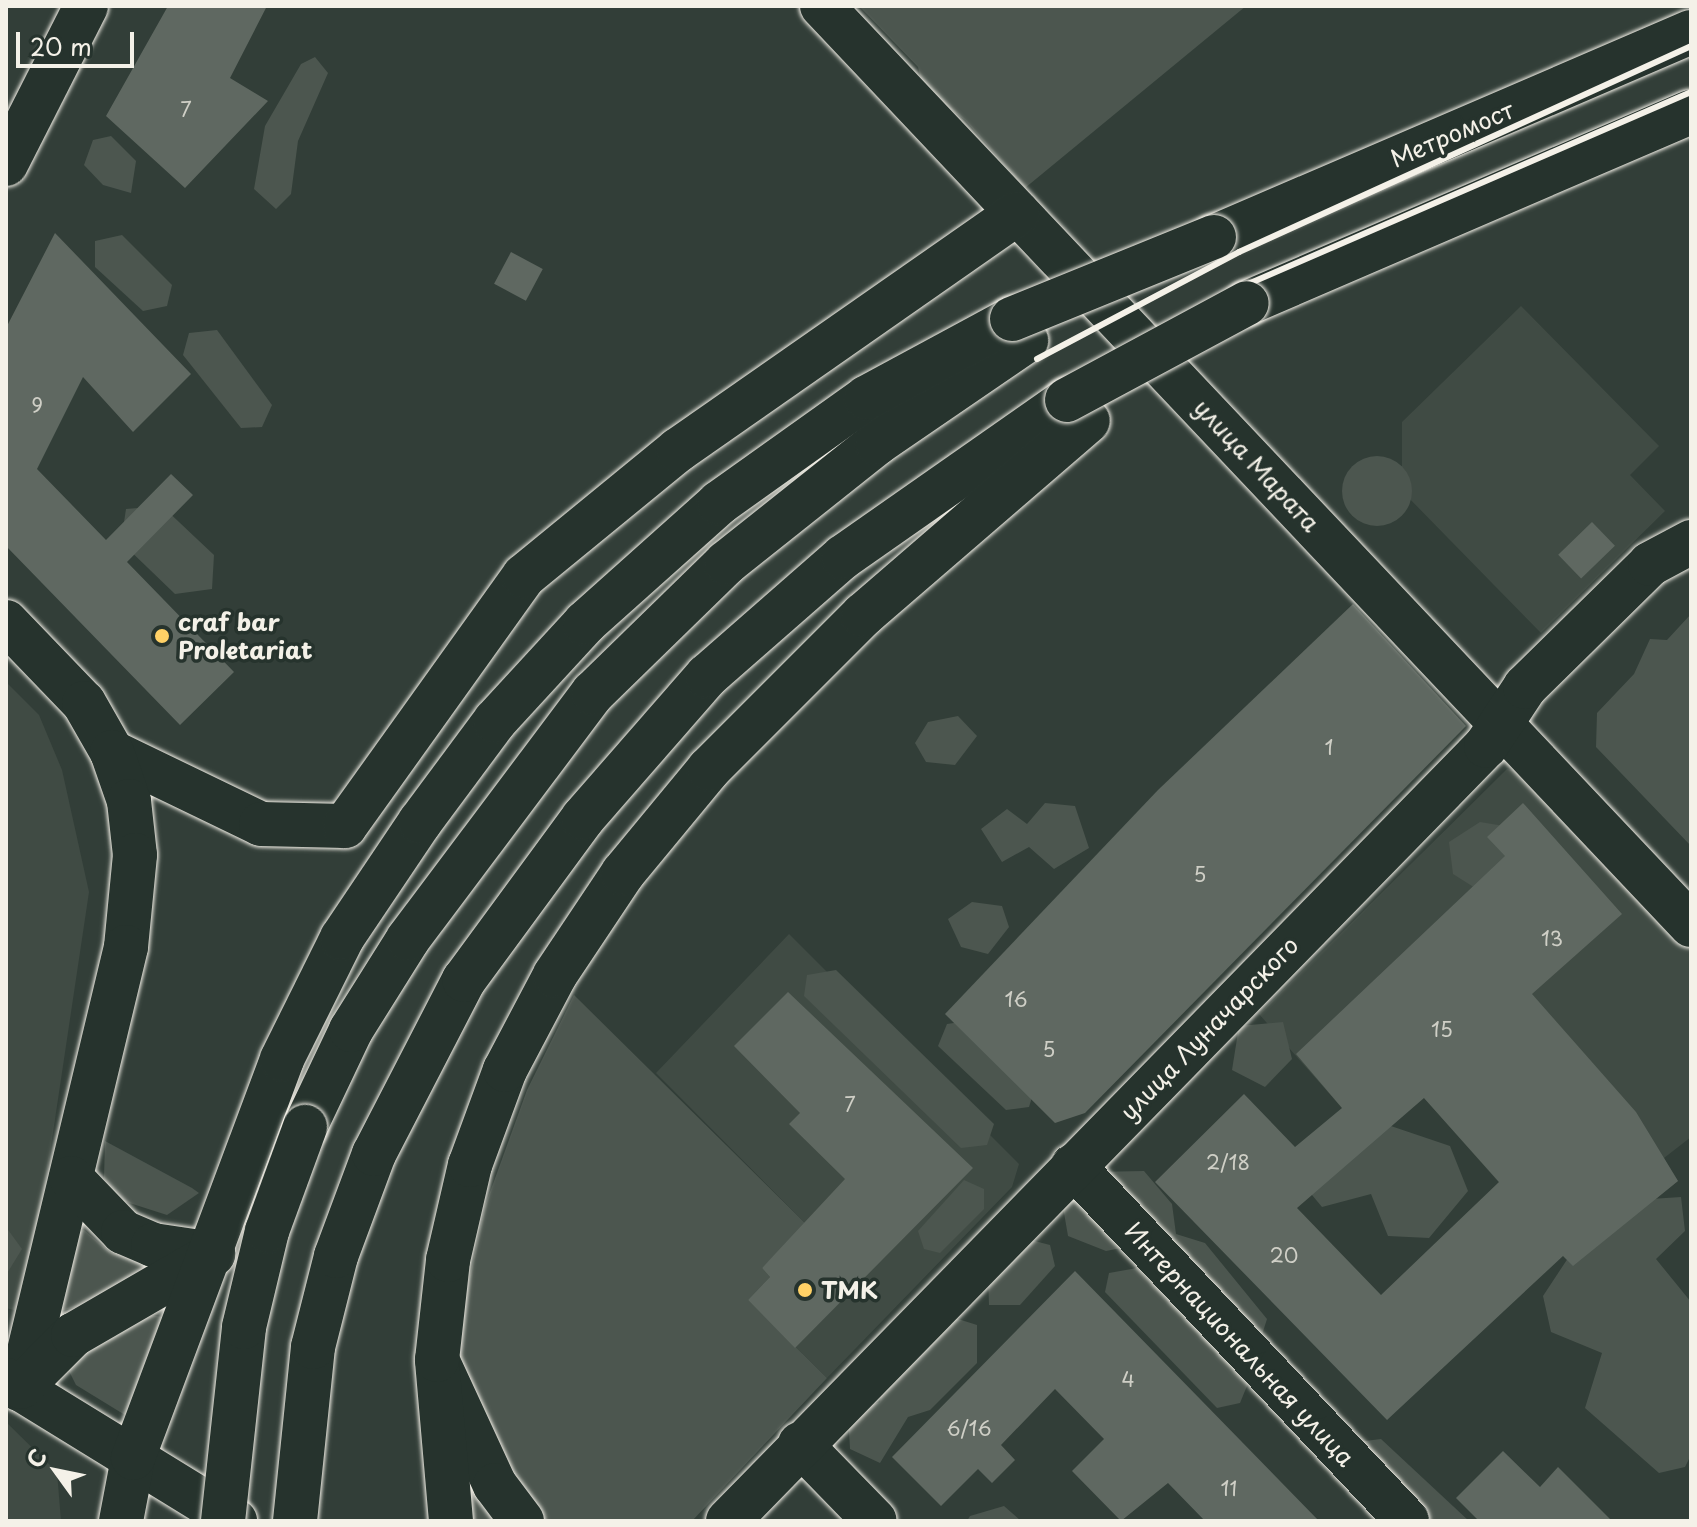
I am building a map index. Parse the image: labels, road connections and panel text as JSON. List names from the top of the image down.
{
  "streets": {
    "main road": [
      "Метромост",
      "улица Марата",
      "улица Луначарского",
      "Интернациональная улица"
    ]
  },
  "crossings": [
    ["улица Марата", "улица Луначарского"],
    ["улица Луначарского", "Интернациональная улица"]
  ],
  "places": ["craf bar Proletariat", "ТМК"],
  "house_numbers": [
    "7",
    "9",
    "1",
    "5",
    "13",
    "16",
    "15",
    "5",
    "7",
    "2/18",
    "20",
    "4",
    "6/16",
    "11"
  ],
  "scale_bar": "20 m",
  "north": "top left"
}
